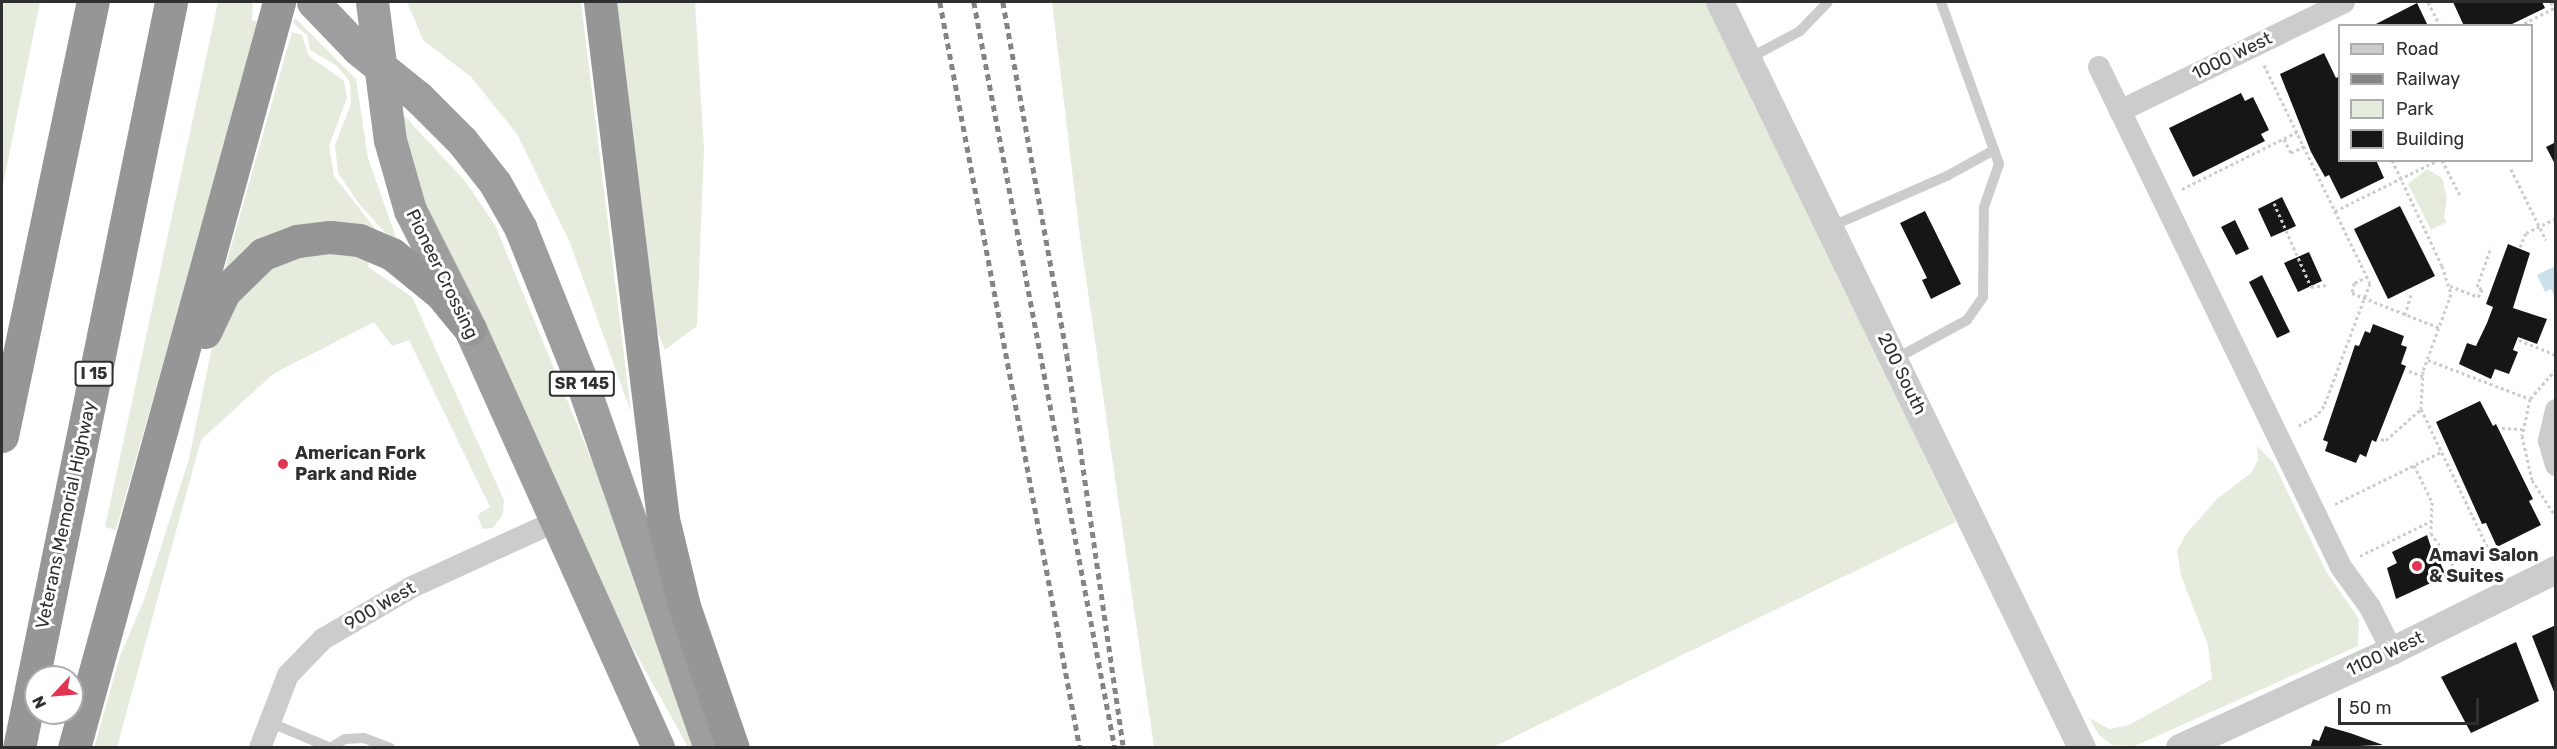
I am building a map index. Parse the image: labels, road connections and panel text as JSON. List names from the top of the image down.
{
  "streets": {
    "highway": [
      "Pioneer Crossing",
      "I 15",
      "SR 145",
      "Veterans Memorial Highway"
    ],
    "street": [
      "1000 West",
      "200 South",
      "900 West",
      "1100 West"
    ]
  },
  "crossings": [
    ["Pioneer Crossing", "SR 145"],
    ["Pioneer Crossing", "900 West"]
  ],
  "places": ["American Fork Park and Ride", "Amavi Salon & Suites"],
  "legend": [
    "Road",
    "Railway",
    "Park",
    "Building"
  ],
  "scale_bar": "50 m",
  "north": "bottom left"
}
